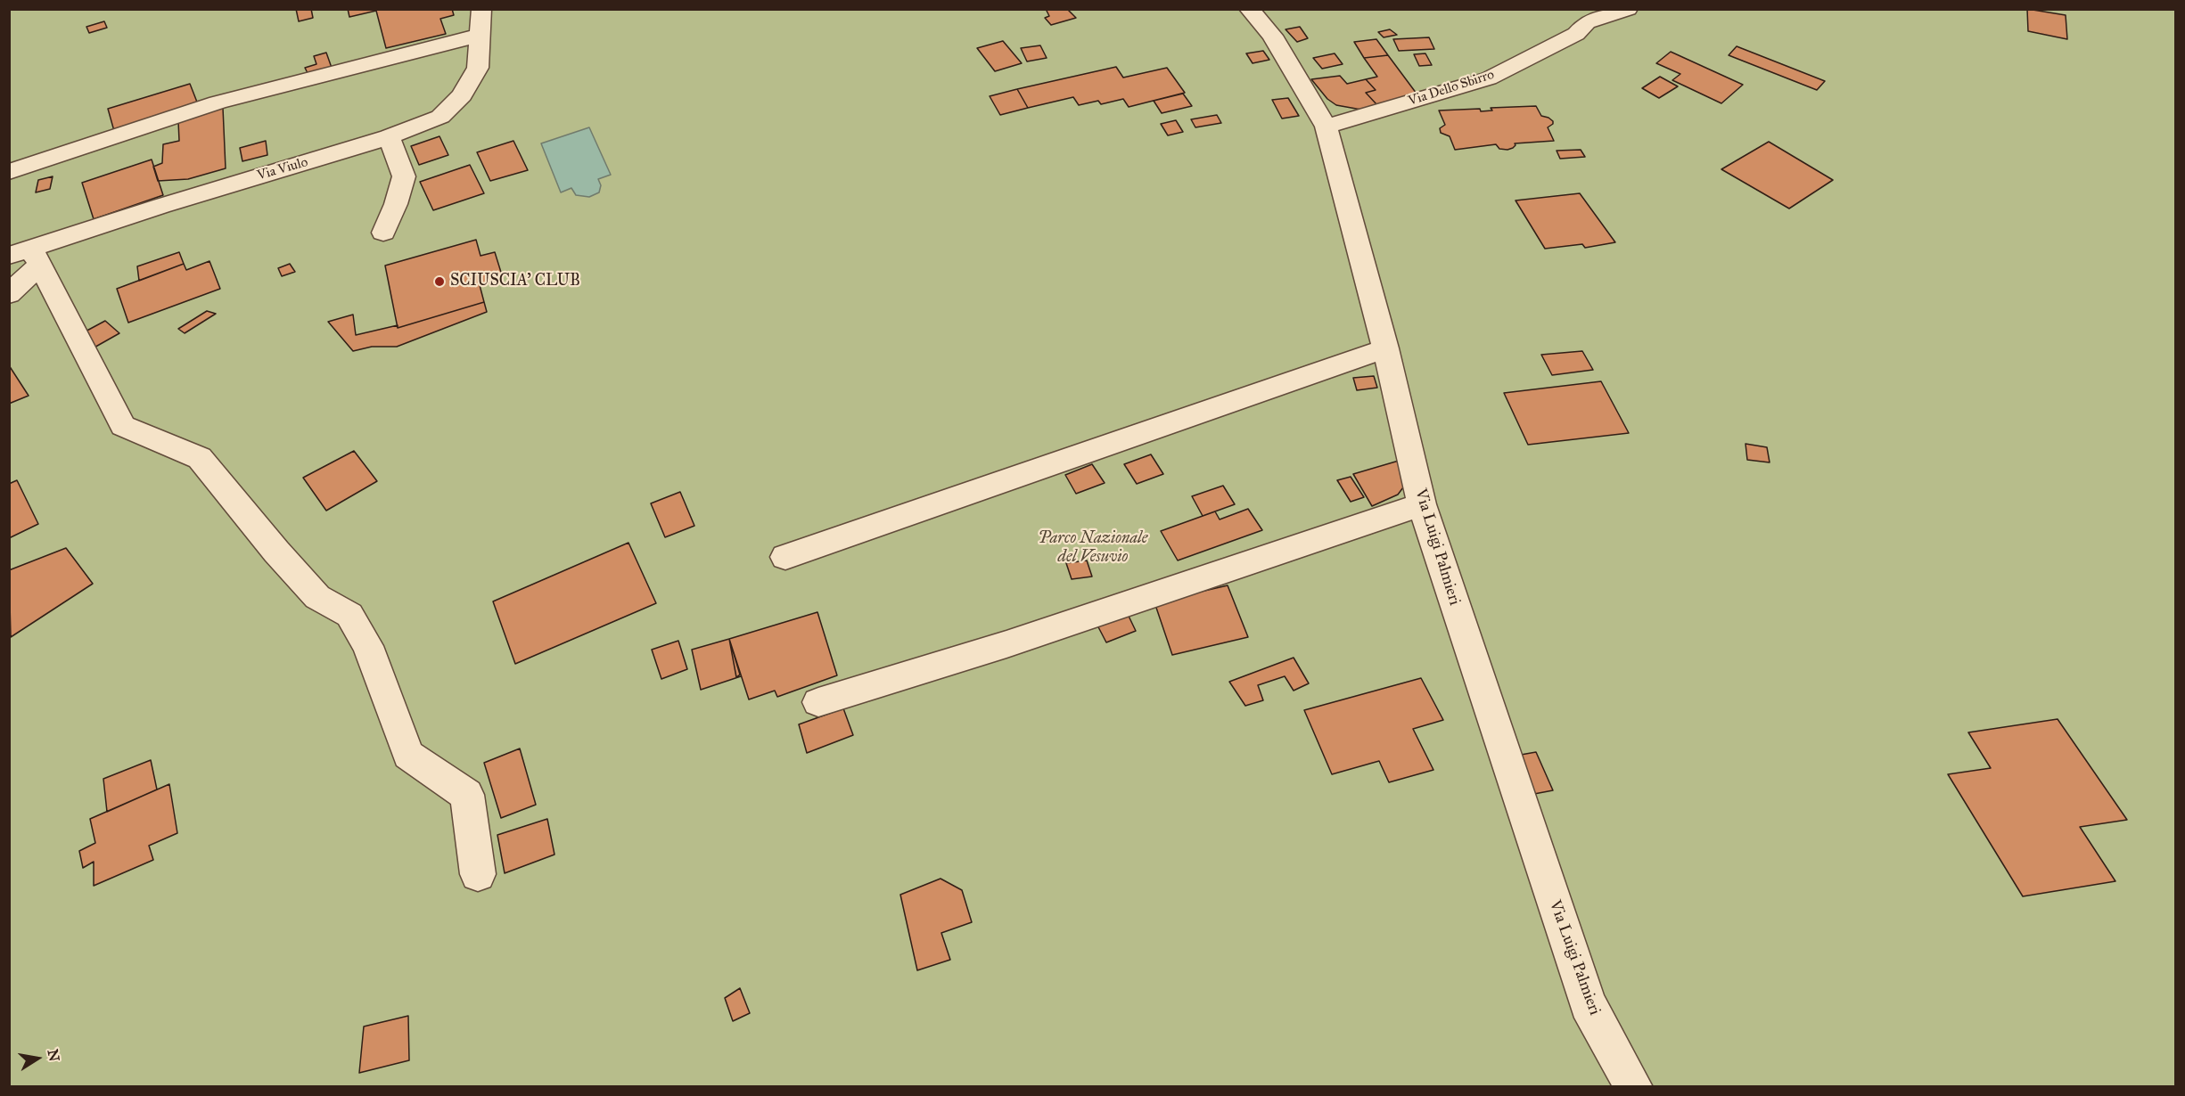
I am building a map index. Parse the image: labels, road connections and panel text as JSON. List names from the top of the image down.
{
  "streets": {
    "street": ["Via Dello Sbirro", "Via Viulo", "Via Luigi Palmieri"]
  },
  "crossings": [
    ["Via Dello Sbirro", "Via Luigi Palmieri"]
  ],
  "parks": ["Parco Nazionale del Vesuvio"],
  "places": ["SCIUSCIA' CLUB"],
  "north": "right"
}
